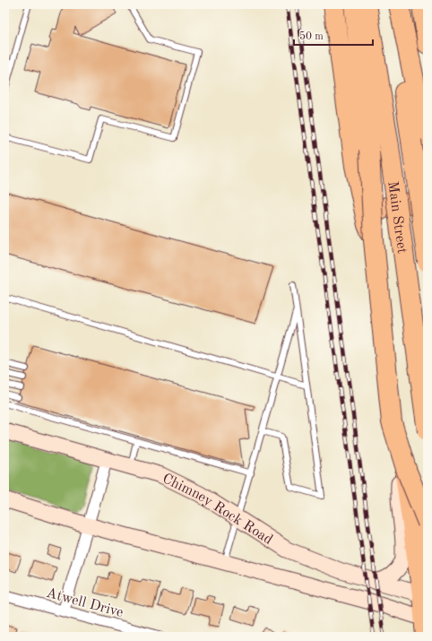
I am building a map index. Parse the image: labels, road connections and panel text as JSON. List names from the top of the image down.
{
  "streets": {
    "highway": ["Main Street"],
    "main road": ["Chimney Rock Road"],
    "street": ["Atwell Drive"]
  },
  "scale_bar": "50 m"
}
